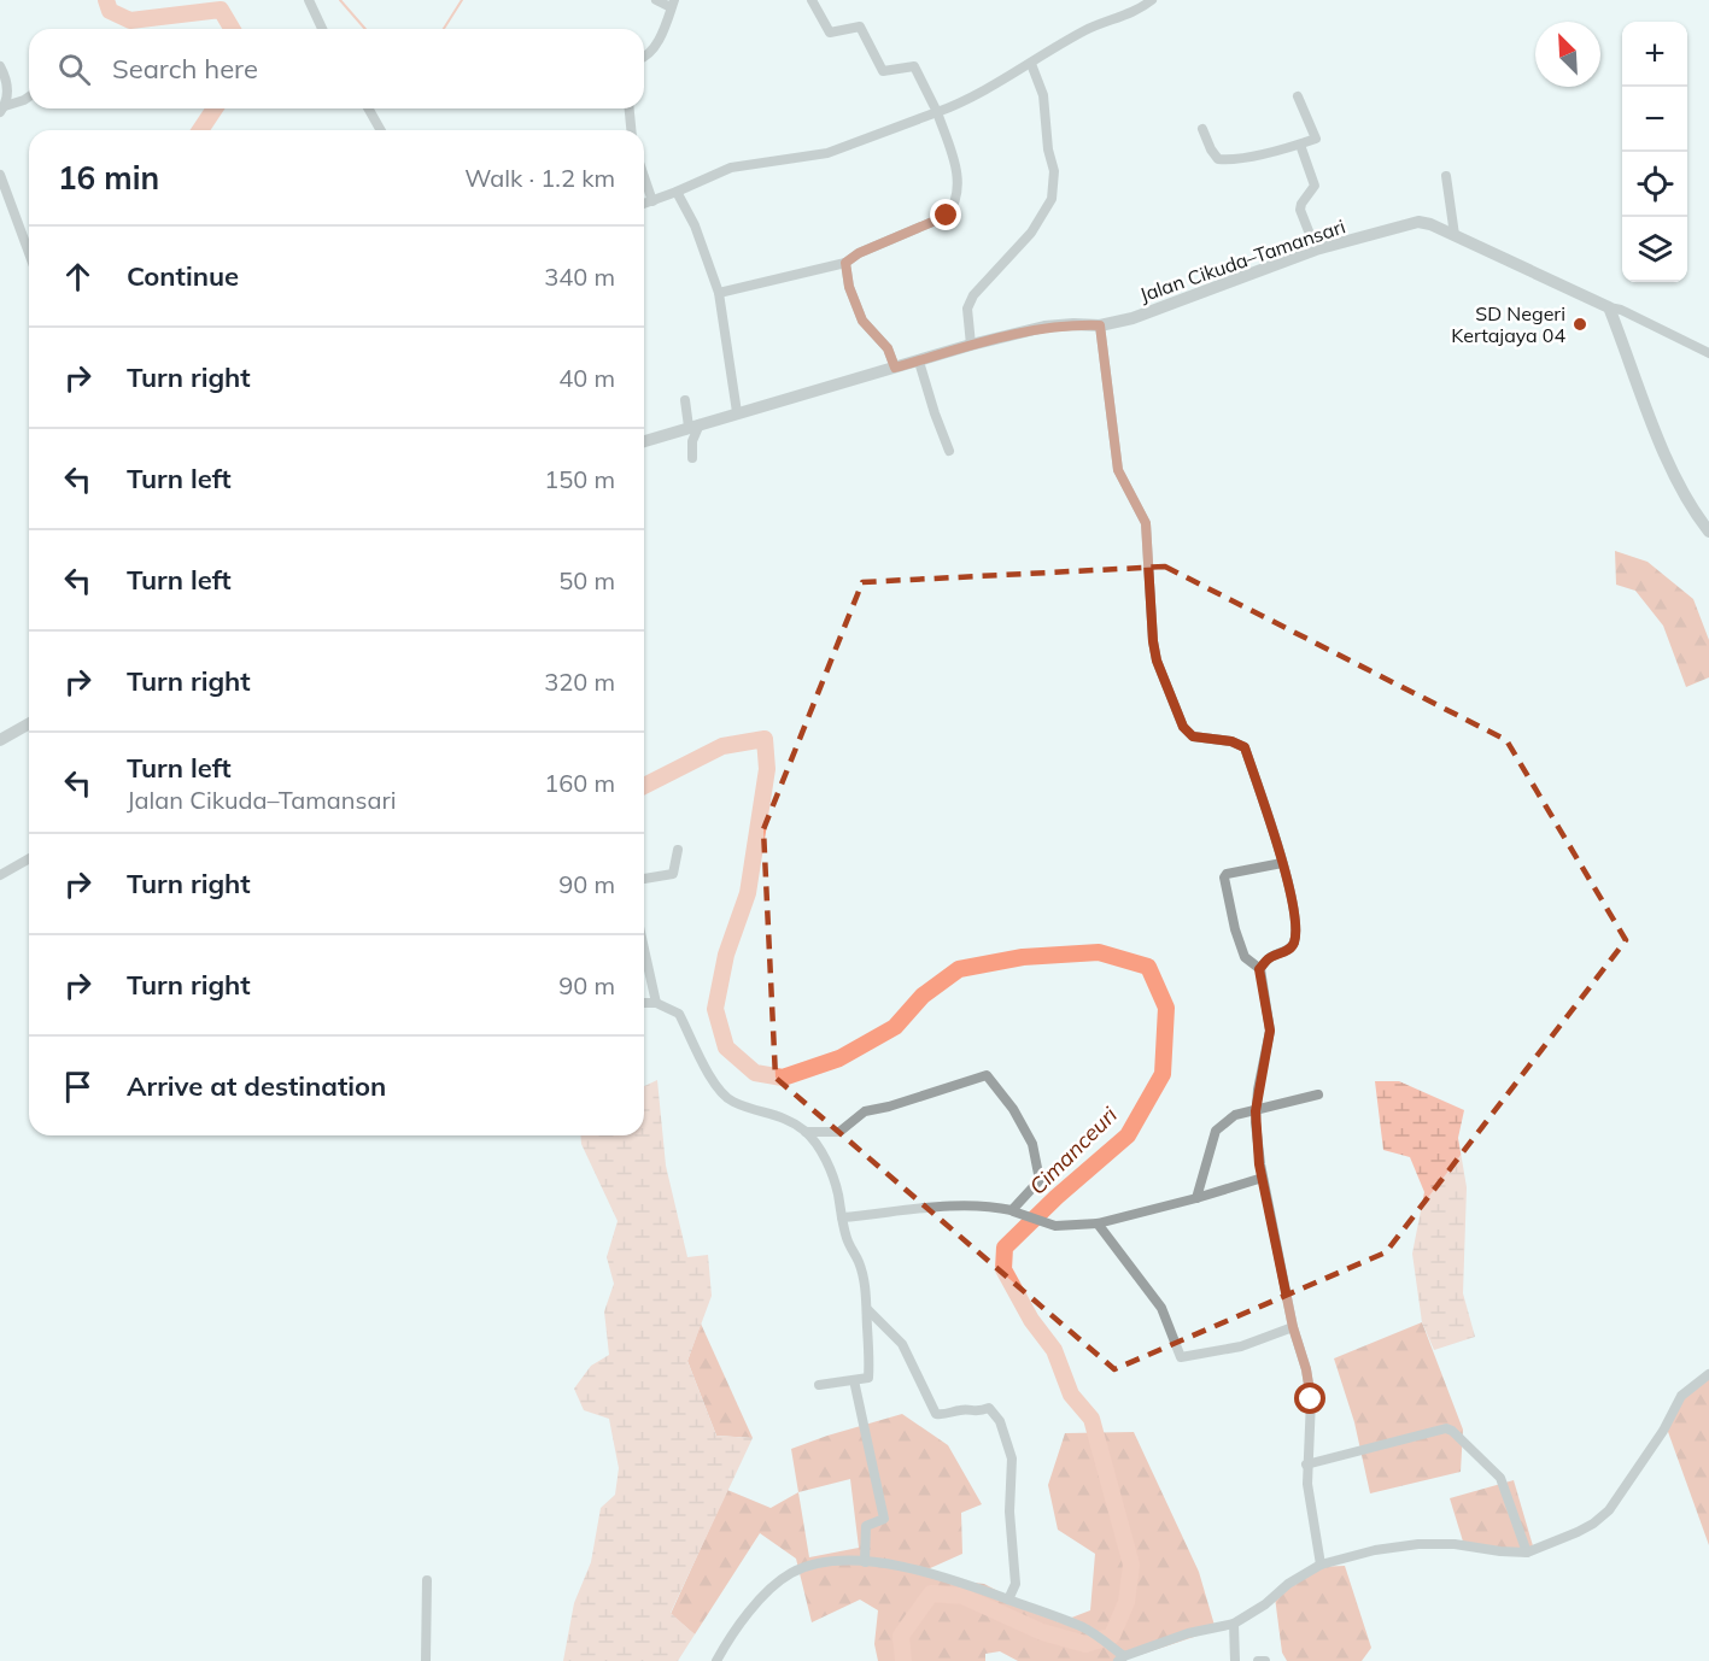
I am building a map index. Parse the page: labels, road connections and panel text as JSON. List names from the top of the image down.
{
  "streets": {
    "street": ["Jalan Cikuda–Tamansari"]
  },
  "water": ["Cimanceuri"],
  "places": ["SD Negeri Kertajaya 04"],
  "north": "top left",
  "page": {
    "map_buttons": ["+", "−"],
    "search": "Search here",
    "heading": ["16 min", "Walk · 1.2 km"],
    "list": [
      ["Continue", "340 m"],
      ["Turn right", "40 m"],
      ["Turn left", "150 m"],
      ["Turn left", "50 m"],
      ["Turn right", "320 m"],
      ["Turn left", "Jalan Cikuda–Tamansari", "160 m"],
      ["Turn right", "90 m"],
      ["Turn right", "90 m"],
      "Arrive at destination"
    ]
  }
}
